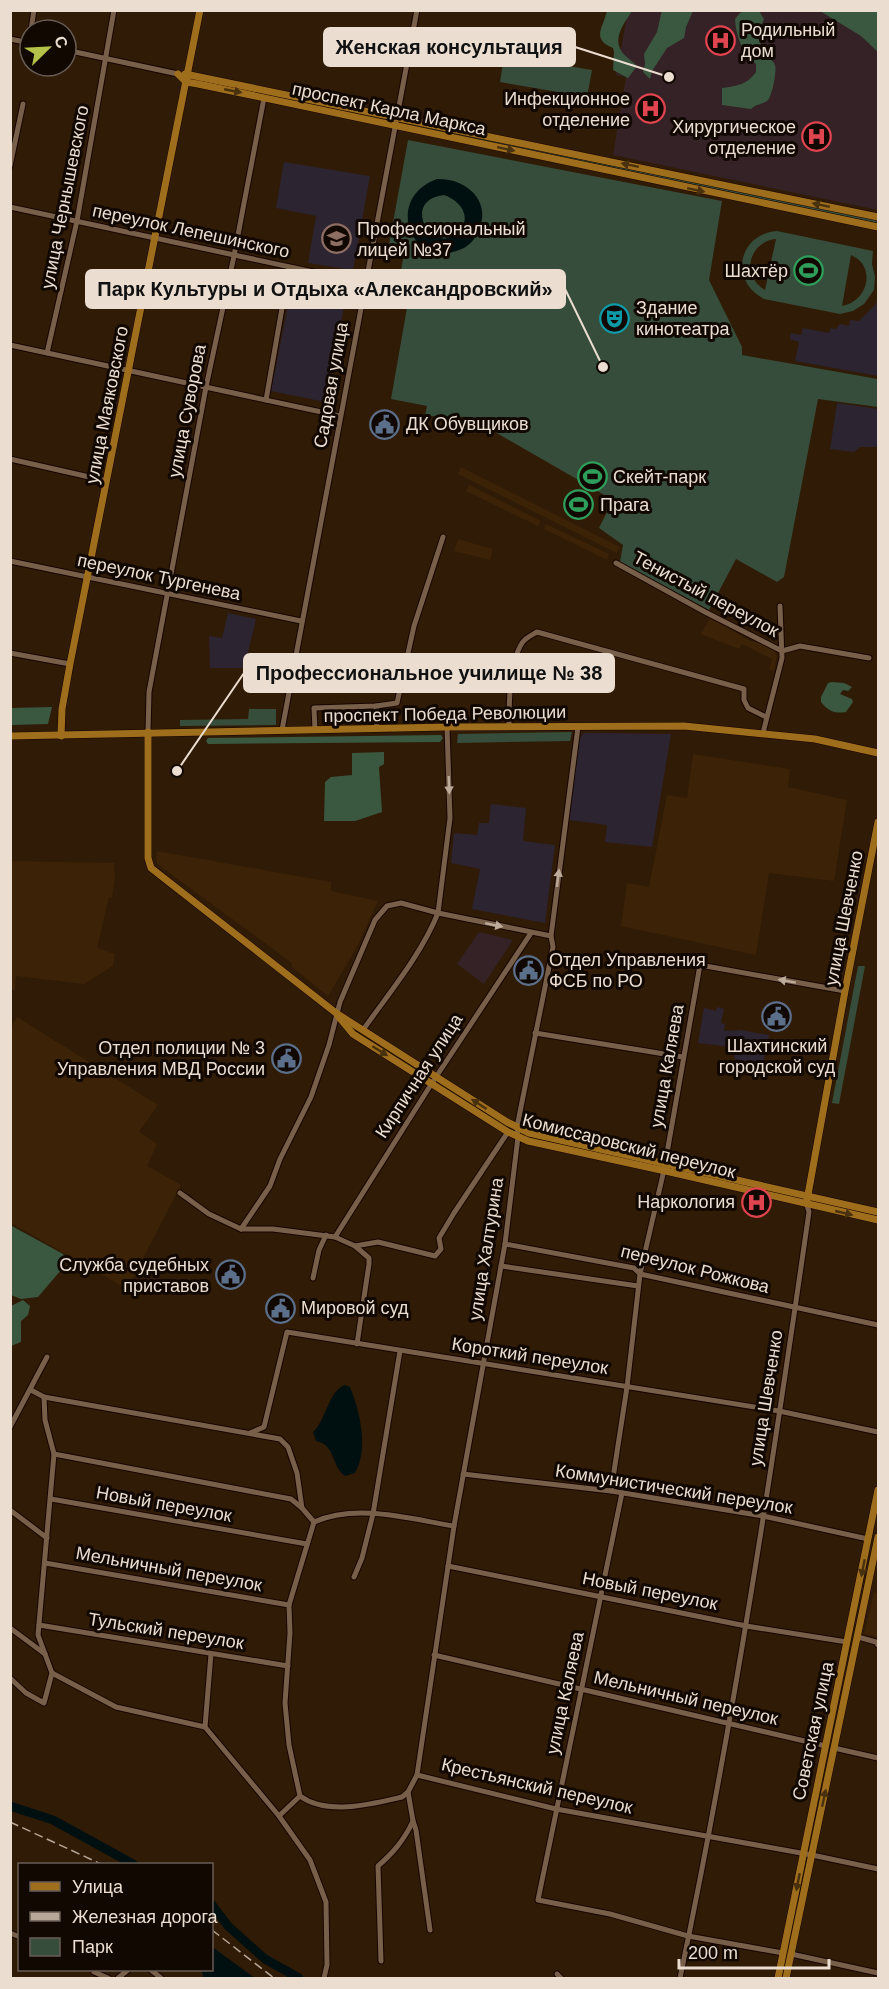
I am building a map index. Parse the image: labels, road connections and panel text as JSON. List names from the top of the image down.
{
  "streets": {
    "main road": [
      "проспект Карла Маркса",
      "улица Маяковского",
      "проспект Победа Революции",
      "улица Шевченко",
      "Комиссаровский переулок",
      "Коммунистический переулок",
      "Советская улица"
    ],
    "street": [
      "улица Чернышевского",
      "переулок Лепешинского",
      "Садовая улица",
      "улица Суворова",
      "переулок Тургенева",
      "Тенистый переулок",
      "улица Каляева",
      "Кирпичная улица",
      "улица Халтурина",
      "переулок Рожкова",
      "Короткий переулок",
      "Новый переулок",
      "Мельничный переулок",
      "Тульский переулок",
      "Крестьянский переулок"
    ]
  },
  "crossings": [
    ["проспект Карла Маркса", "улица Чернышевского"],
    ["проспект Карла Маркса", "Садовая улица"],
    ["проспект Карла Маркса", "улица Маяковского"],
    ["проспект Карла Маркса", "улица Суворова"],
    ["улица Чернышевского", "переулок Лепешинского"],
    ["переулок Лепешинского", "Садовая улица"],
    ["переулок Лепешинского", "улица Маяковского"],
    ["переулок Лепешинского", "улица Суворова"],
    ["Садовая улица", "переулок Тургенева"],
    ["Садовая улица", "проспект Победа Революции"],
    ["улица Маяковского", "переулок Тургенева"],
    ["улица Маяковского", "проспект Победа Революции"],
    ["улица Суворова", "переулок Тургенева"],
    ["улица Суворова", "проспект Победа Революции"],
    ["улица Суворова", "Комиссаровский переулок"],
    ["проспект Победа Революции", "Комиссаровский переулок"],
    ["проспект Победа Революции", "улица Халтурина"],
    ["улица Шевченко", "улица Каляева"],
    ["улица Шевченко", "Комиссаровский переулок"],
    ["улица Шевченко", "переулок Рожкова"],
    ["улица Шевченко", "Короткий переулок"],
    ["улица Шевченко", "Коммунистический переулок"],
    ["улица Шевченко", "Новый переулок"],
    ["улица Шевченко", "Мельничный переулок"],
    ["улица Шевченко", "Крестьянский переулок"],
    ["улица Каляева", "Комиссаровский переулок"],
    ["улица Каляева", "переулок Рожкова"],
    ["улица Каляева", "Короткий переулок"],
    ["улица Каляева", "Коммунистический переулок"],
    ["улица Каляева", "Новый переулок"],
    ["улица Каляева", "Мельничный переулок"],
    ["улица Каляева", "Крестьянский переулок"],
    ["Кирпичная улица", "Комиссаровский переулок"],
    ["Комиссаровский переулок", "улица Халтурина"],
    ["улица Халтурина", "переулок Рожкова"],
    ["улица Халтурина", "Короткий переулок"],
    ["улица Халтурина", "Коммунистический переулок"],
    ["улица Халтурина", "Новый переулок"],
    ["улица Халтурина", "Мельничный переулок"],
    ["улица Халтурина", "Крестьянский переулок"],
    ["Коммунистический переулок", "Советская улица"],
    ["Новый переулок", "Советская улица"],
    ["Мельничный переулок", "Советская улица"],
    ["Советская улица", "Крестьянский переулок"]
  ],
  "places": {
    "hospital": [
      "Родильный дом",
      "Инфекционное отделение",
      "Хирургическое отделение",
      "Наркология"
    ],
    "other": ["Женская консультация", "Парк Культуры и Отдыха «Александровский»", "Профессиональное училище № 38"],
    "school or university": ["Профессиональный лицей №37"],
    "sports": ["Шахтёр", "Скейт-парк", "Прага"],
    "theatre": ["Здание кинотеатра"],
    "public building": [
      "ДК Обувщиков",
      "Отдел Управления ФСБ по РО",
      "Шахтинский городской суд",
      "Отдел полиции № 3 Управления МВД России",
      "Служба судебных приставов",
      "Мировой суд"
    ]
  },
  "legend": ["Улица", "Железная дорога", "Парк"],
  "scale_bar": "200 m",
  "north": "top right"
}
